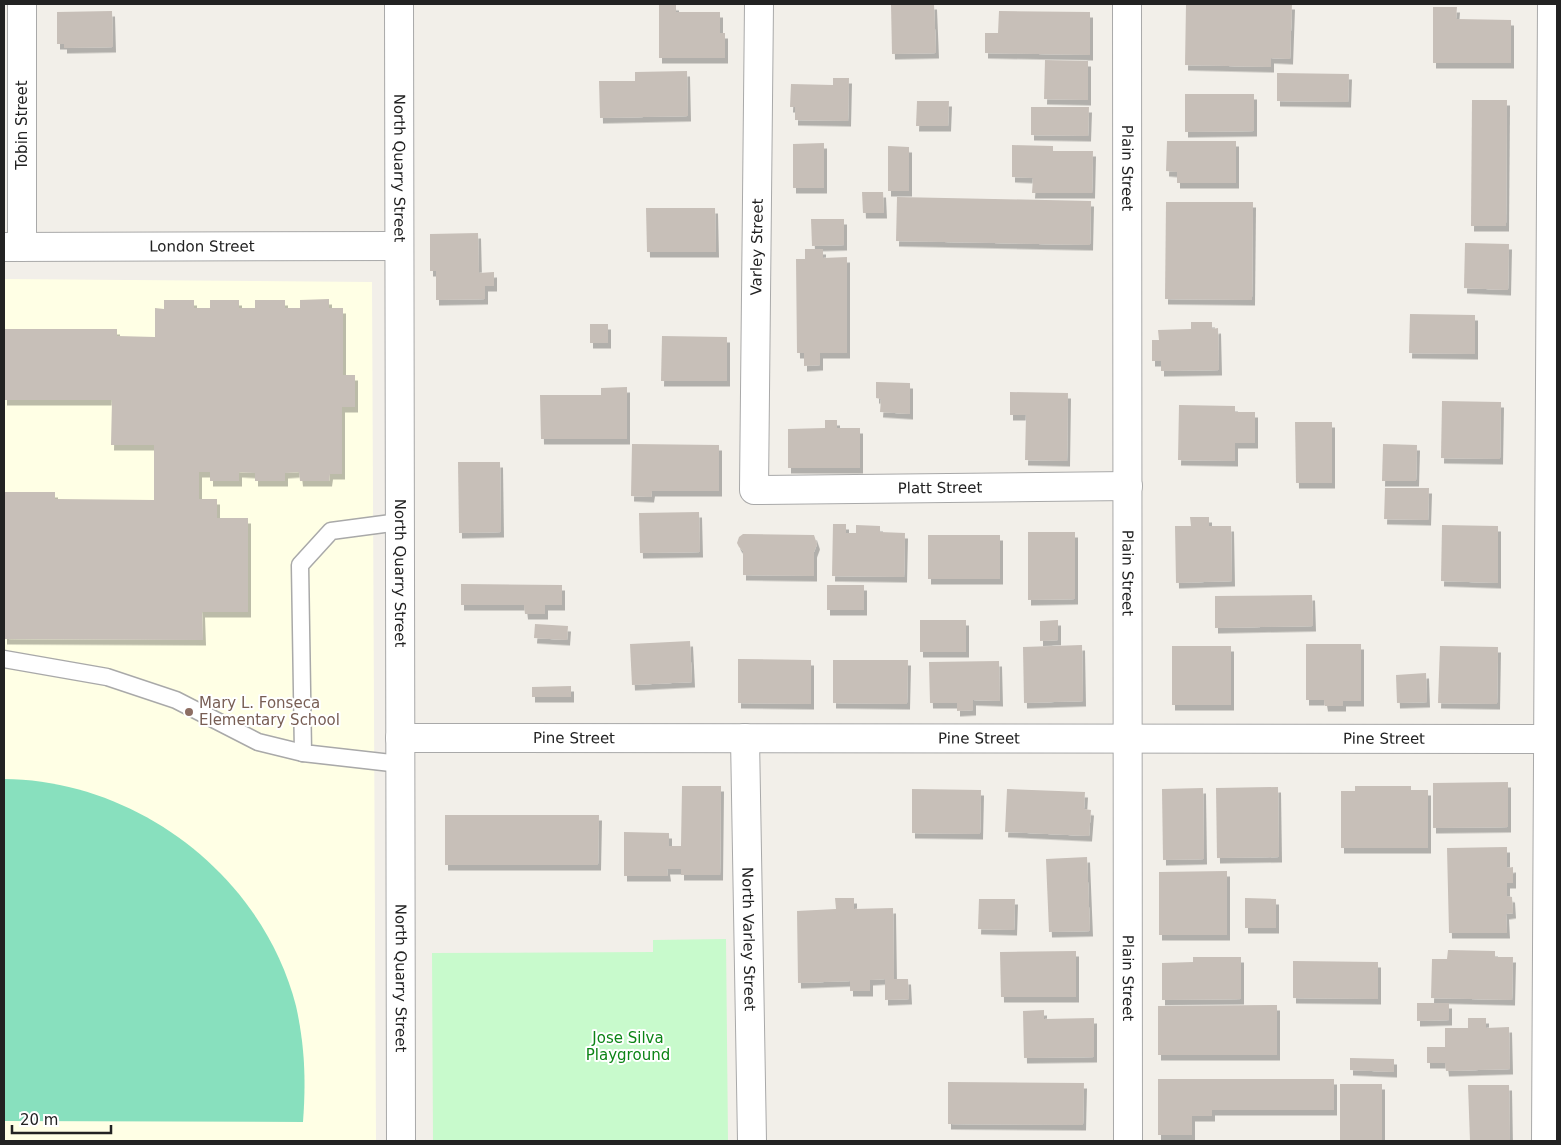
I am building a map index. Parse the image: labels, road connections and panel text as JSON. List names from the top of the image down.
{
  "streets": {
    "street": [
      "Tobin Street",
      "North Quarry Street",
      "Plain Street",
      "London Street",
      "Varley Street",
      "Platt Street",
      "Pine Street",
      "North Varley Street"
    ]
  },
  "crossings": [
    ["Tobin Street", "London Street"],
    ["North Quarry Street", "London Street"],
    ["North Quarry Street", "Pine Street"],
    ["Plain Street", "Platt Street"],
    ["Plain Street", "Pine Street"],
    ["Varley Street", "Platt Street"],
    ["Pine Street", "North Varley Street"]
  ],
  "parks": ["Jose Silva Playground"],
  "places": ["Mary L. Fonseca Elementary School"],
  "scale_bar": "20 m"
}
